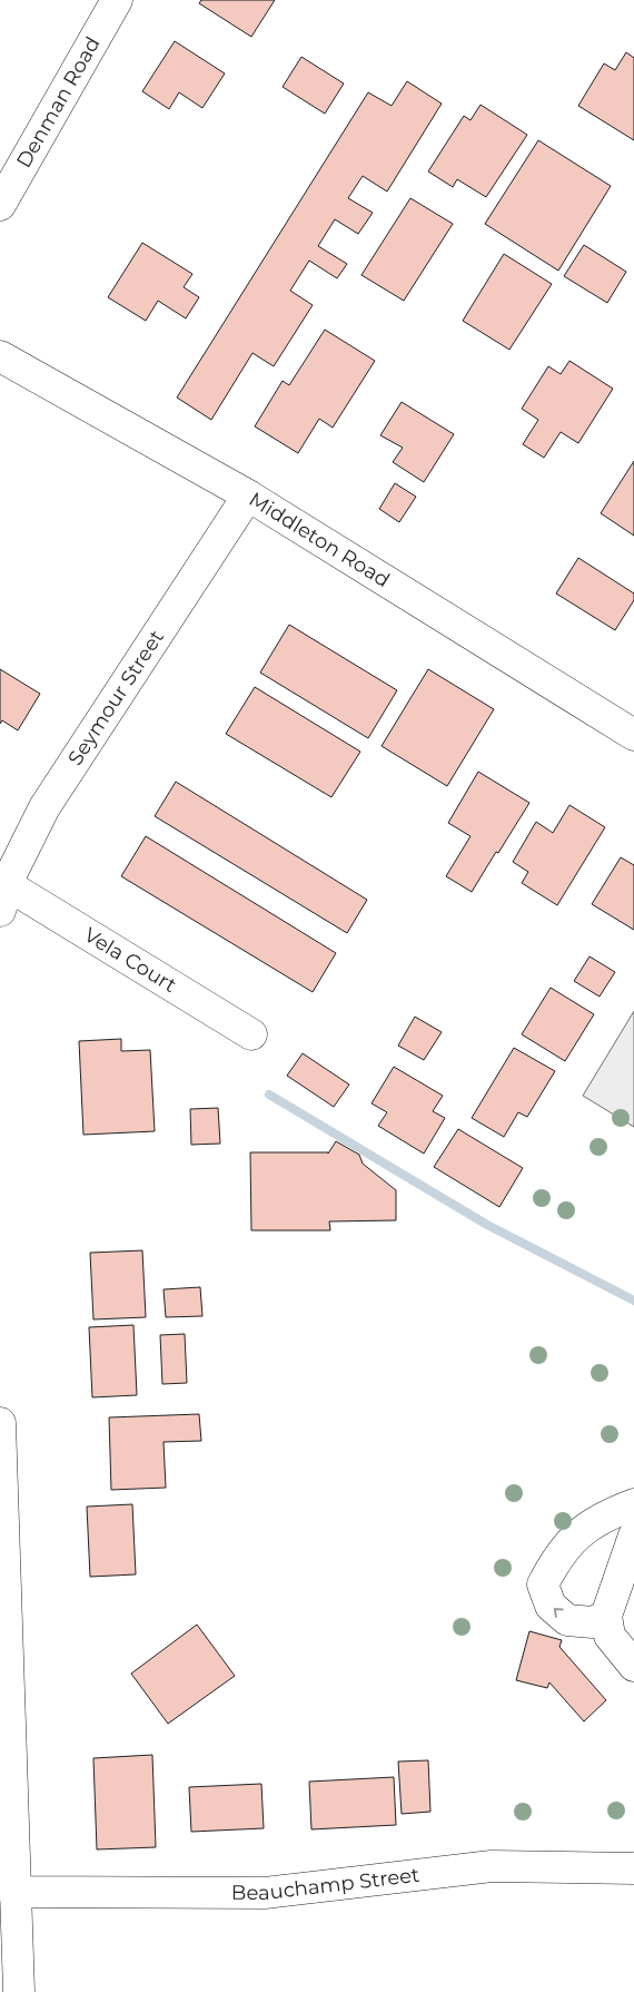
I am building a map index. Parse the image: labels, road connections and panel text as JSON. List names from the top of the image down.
{
  "streets": {
    "street": [
      "Denman Road",
      "Middleton Road",
      "Seymour Street",
      "Vela Court",
      "Beauchamp Street"
    ]
  },
  "crossings": [
    ["Middleton Road", "Seymour Street"],
    ["Seymour Street", "Vela Court"]
  ]
}
